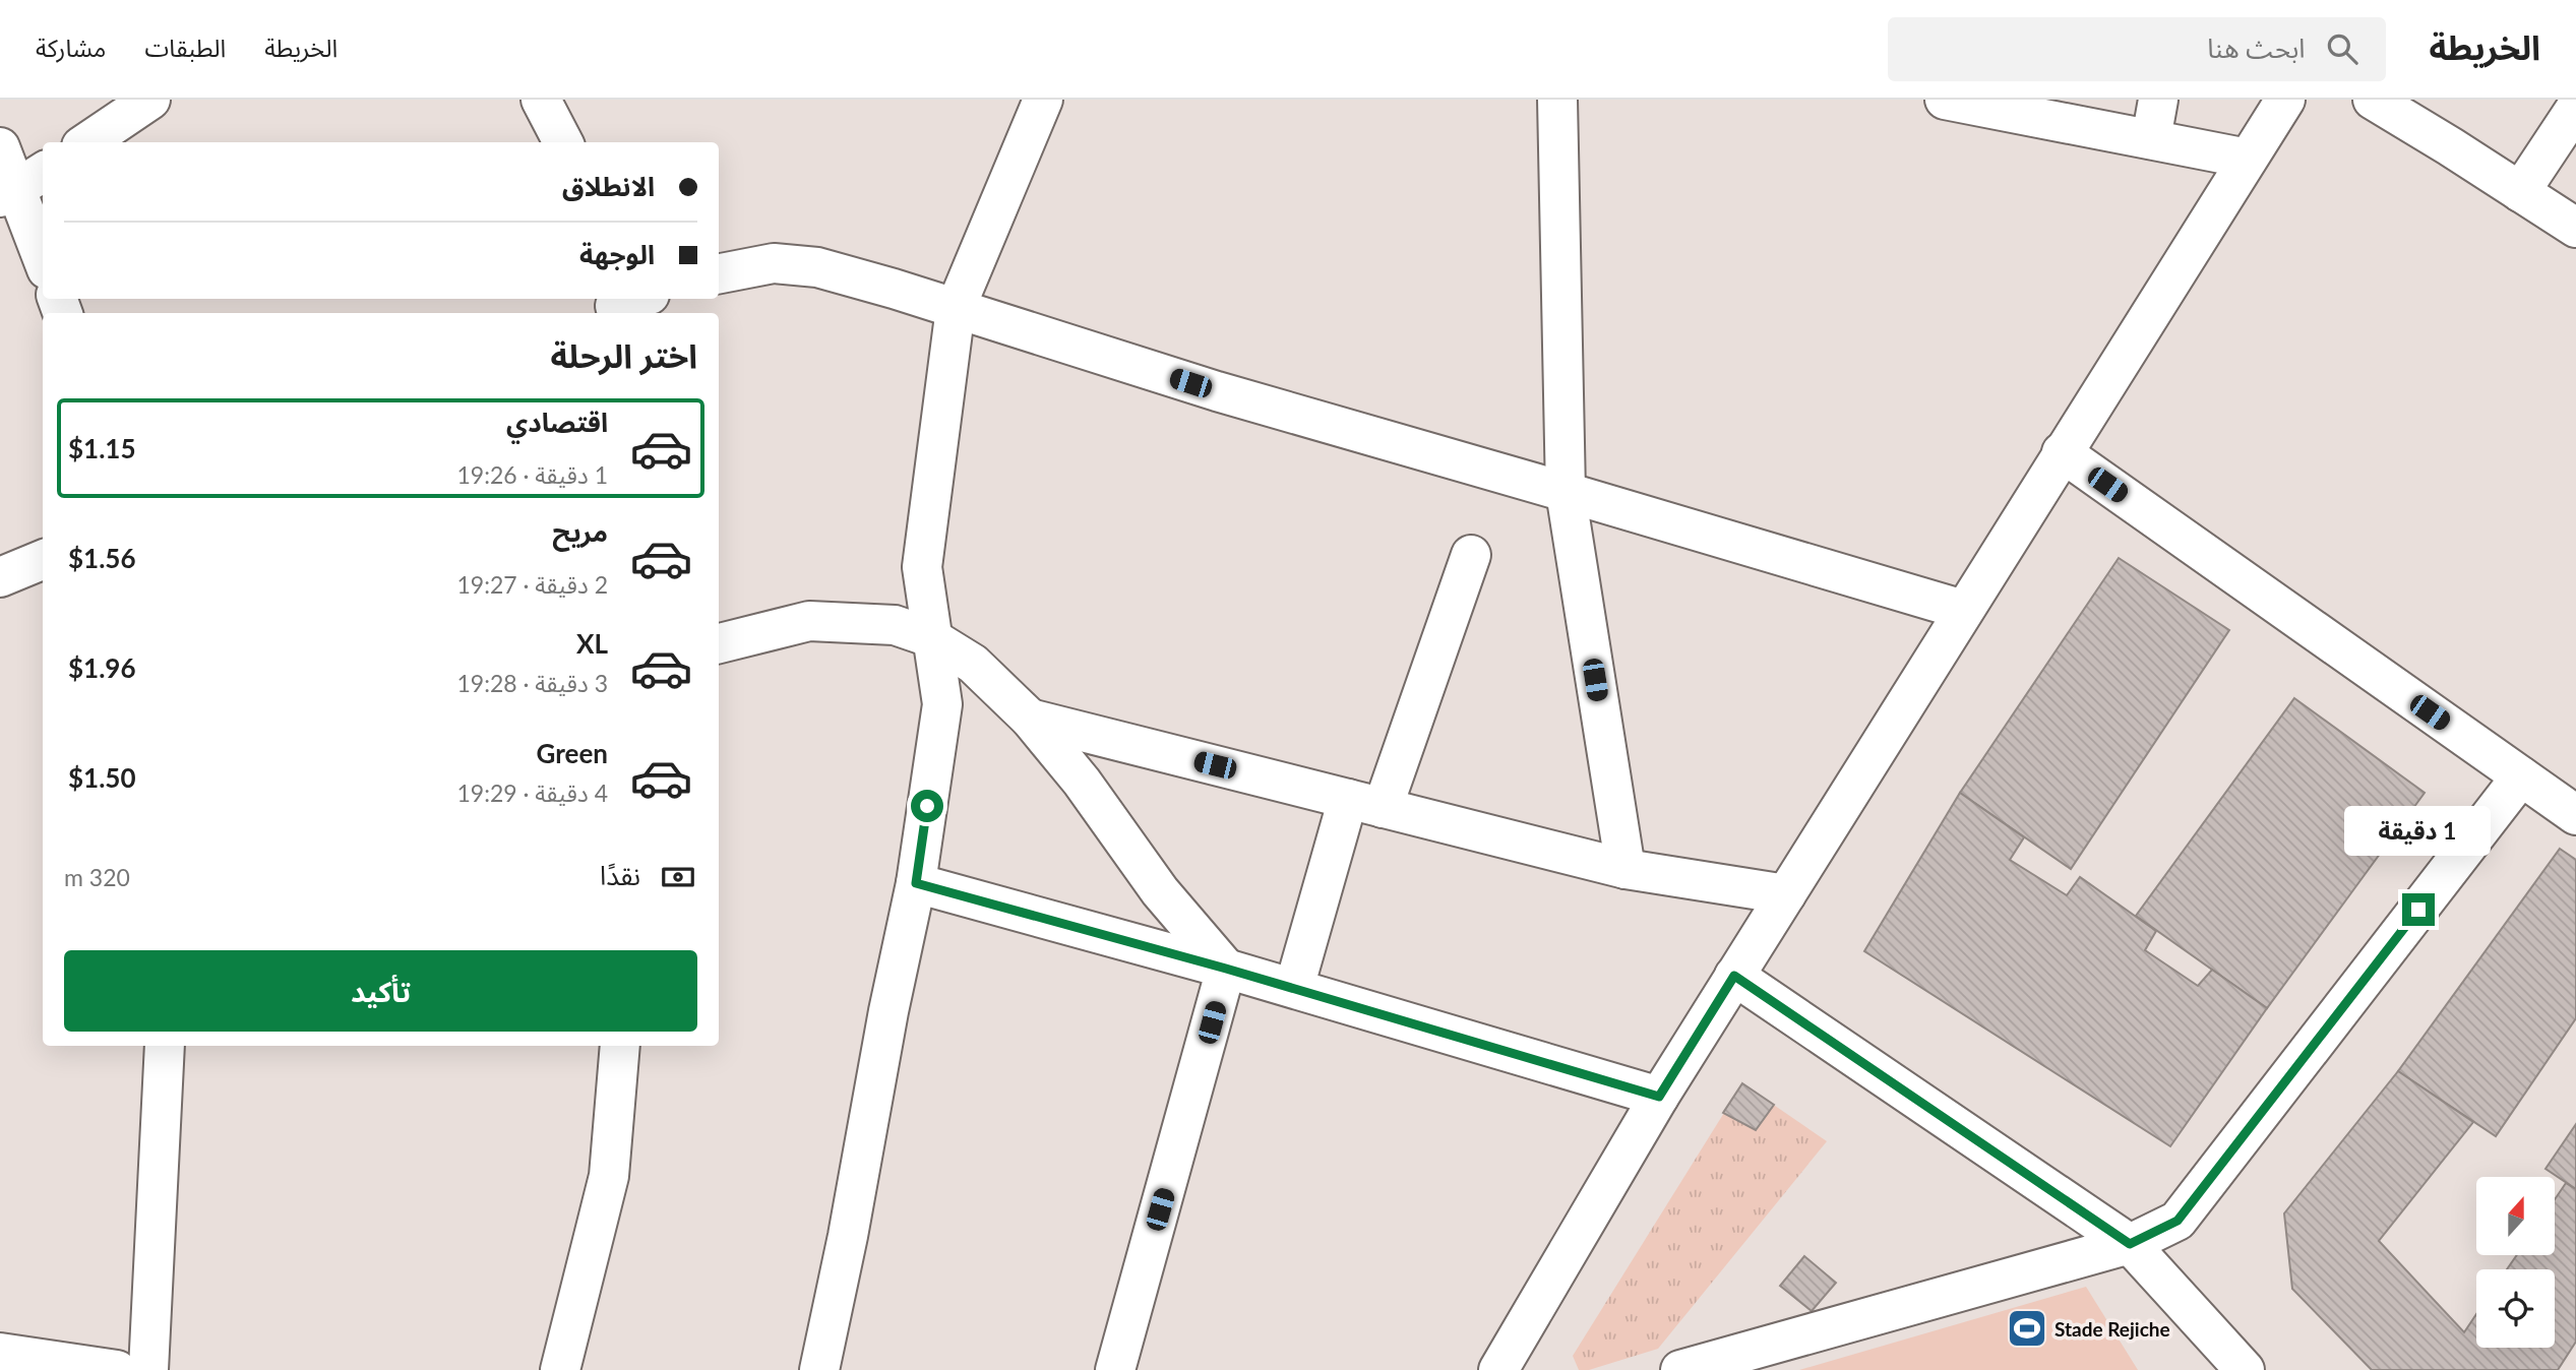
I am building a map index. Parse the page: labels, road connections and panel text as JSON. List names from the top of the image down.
{
  "places": {
    "sports": ["Stade Rejiche"]
  },
  "north": "top",
  "page": {
    "header": "الخريطة",
    "search": "ابحث هنا",
    "nav": ["الخريطة", "الطبقات", "مشاركة"],
    "banner": ["الانطلاق", "الوجهة"],
    "heading": "اختر الرحلة",
    "list": [
      {
        "name": "اقتصادي",
        "note": "1 دقيقة · 19:26",
        "value": "$1.15"
      },
      {
        "name": "مريح",
        "note": "2 دقيقة · 19:27",
        "value": "$1.56"
      },
      {
        "name": "XL",
        "note": "3 دقيقة · 19:28",
        "value": "$1.96"
      },
      {
        "name": "Green",
        "note": "4 دقيقة · 19:29",
        "value": "$1.50"
      }
    ],
    "bubble": "1 دقيقة",
    "pay": ["نقدًا", "320 m"],
    "buttons": "تأكيد"
  }
}
